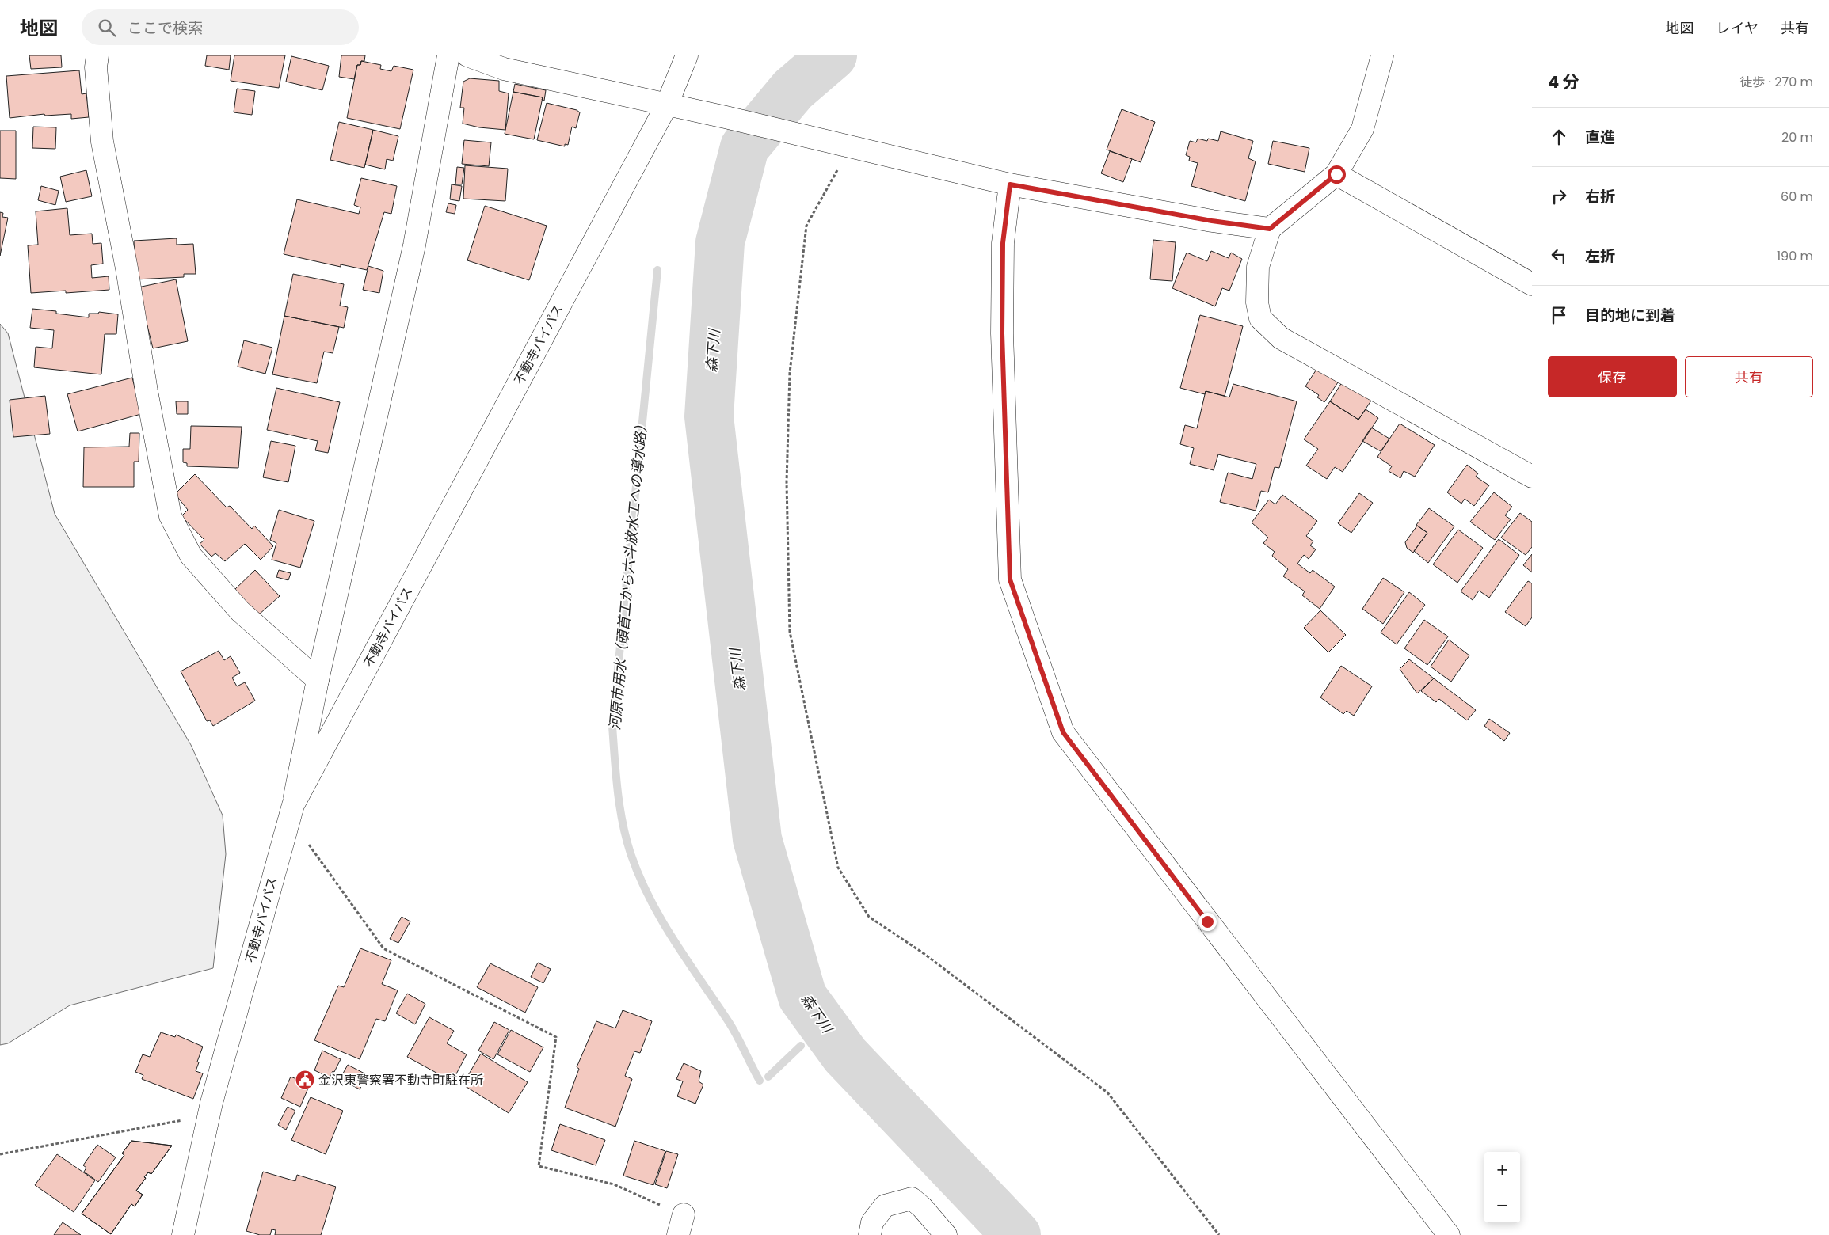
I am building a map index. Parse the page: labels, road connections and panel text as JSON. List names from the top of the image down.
{
  "streets": {
    "main road": ["不動寺バイパス"]
  },
  "water": ["森下川", "河原市用水（頭首工から六斗放水工への導水路）"],
  "places": {
    "public building": ["金沢東警察署不動寺町駐在所"]
  },
  "page": {
    "header": "地図",
    "search": "ここで検索",
    "nav": ["地図", "レイヤ", "共有"],
    "heading": ["4 分", "徒歩 · 270 m"],
    "list": [
      ["直進", "20 m"],
      ["右折", "60 m"],
      ["左折", "190 m"],
      "目的地に到着"
    ],
    "buttons": ["保存", "共有"],
    "map_buttons": ["+", "−"]
  }
}
